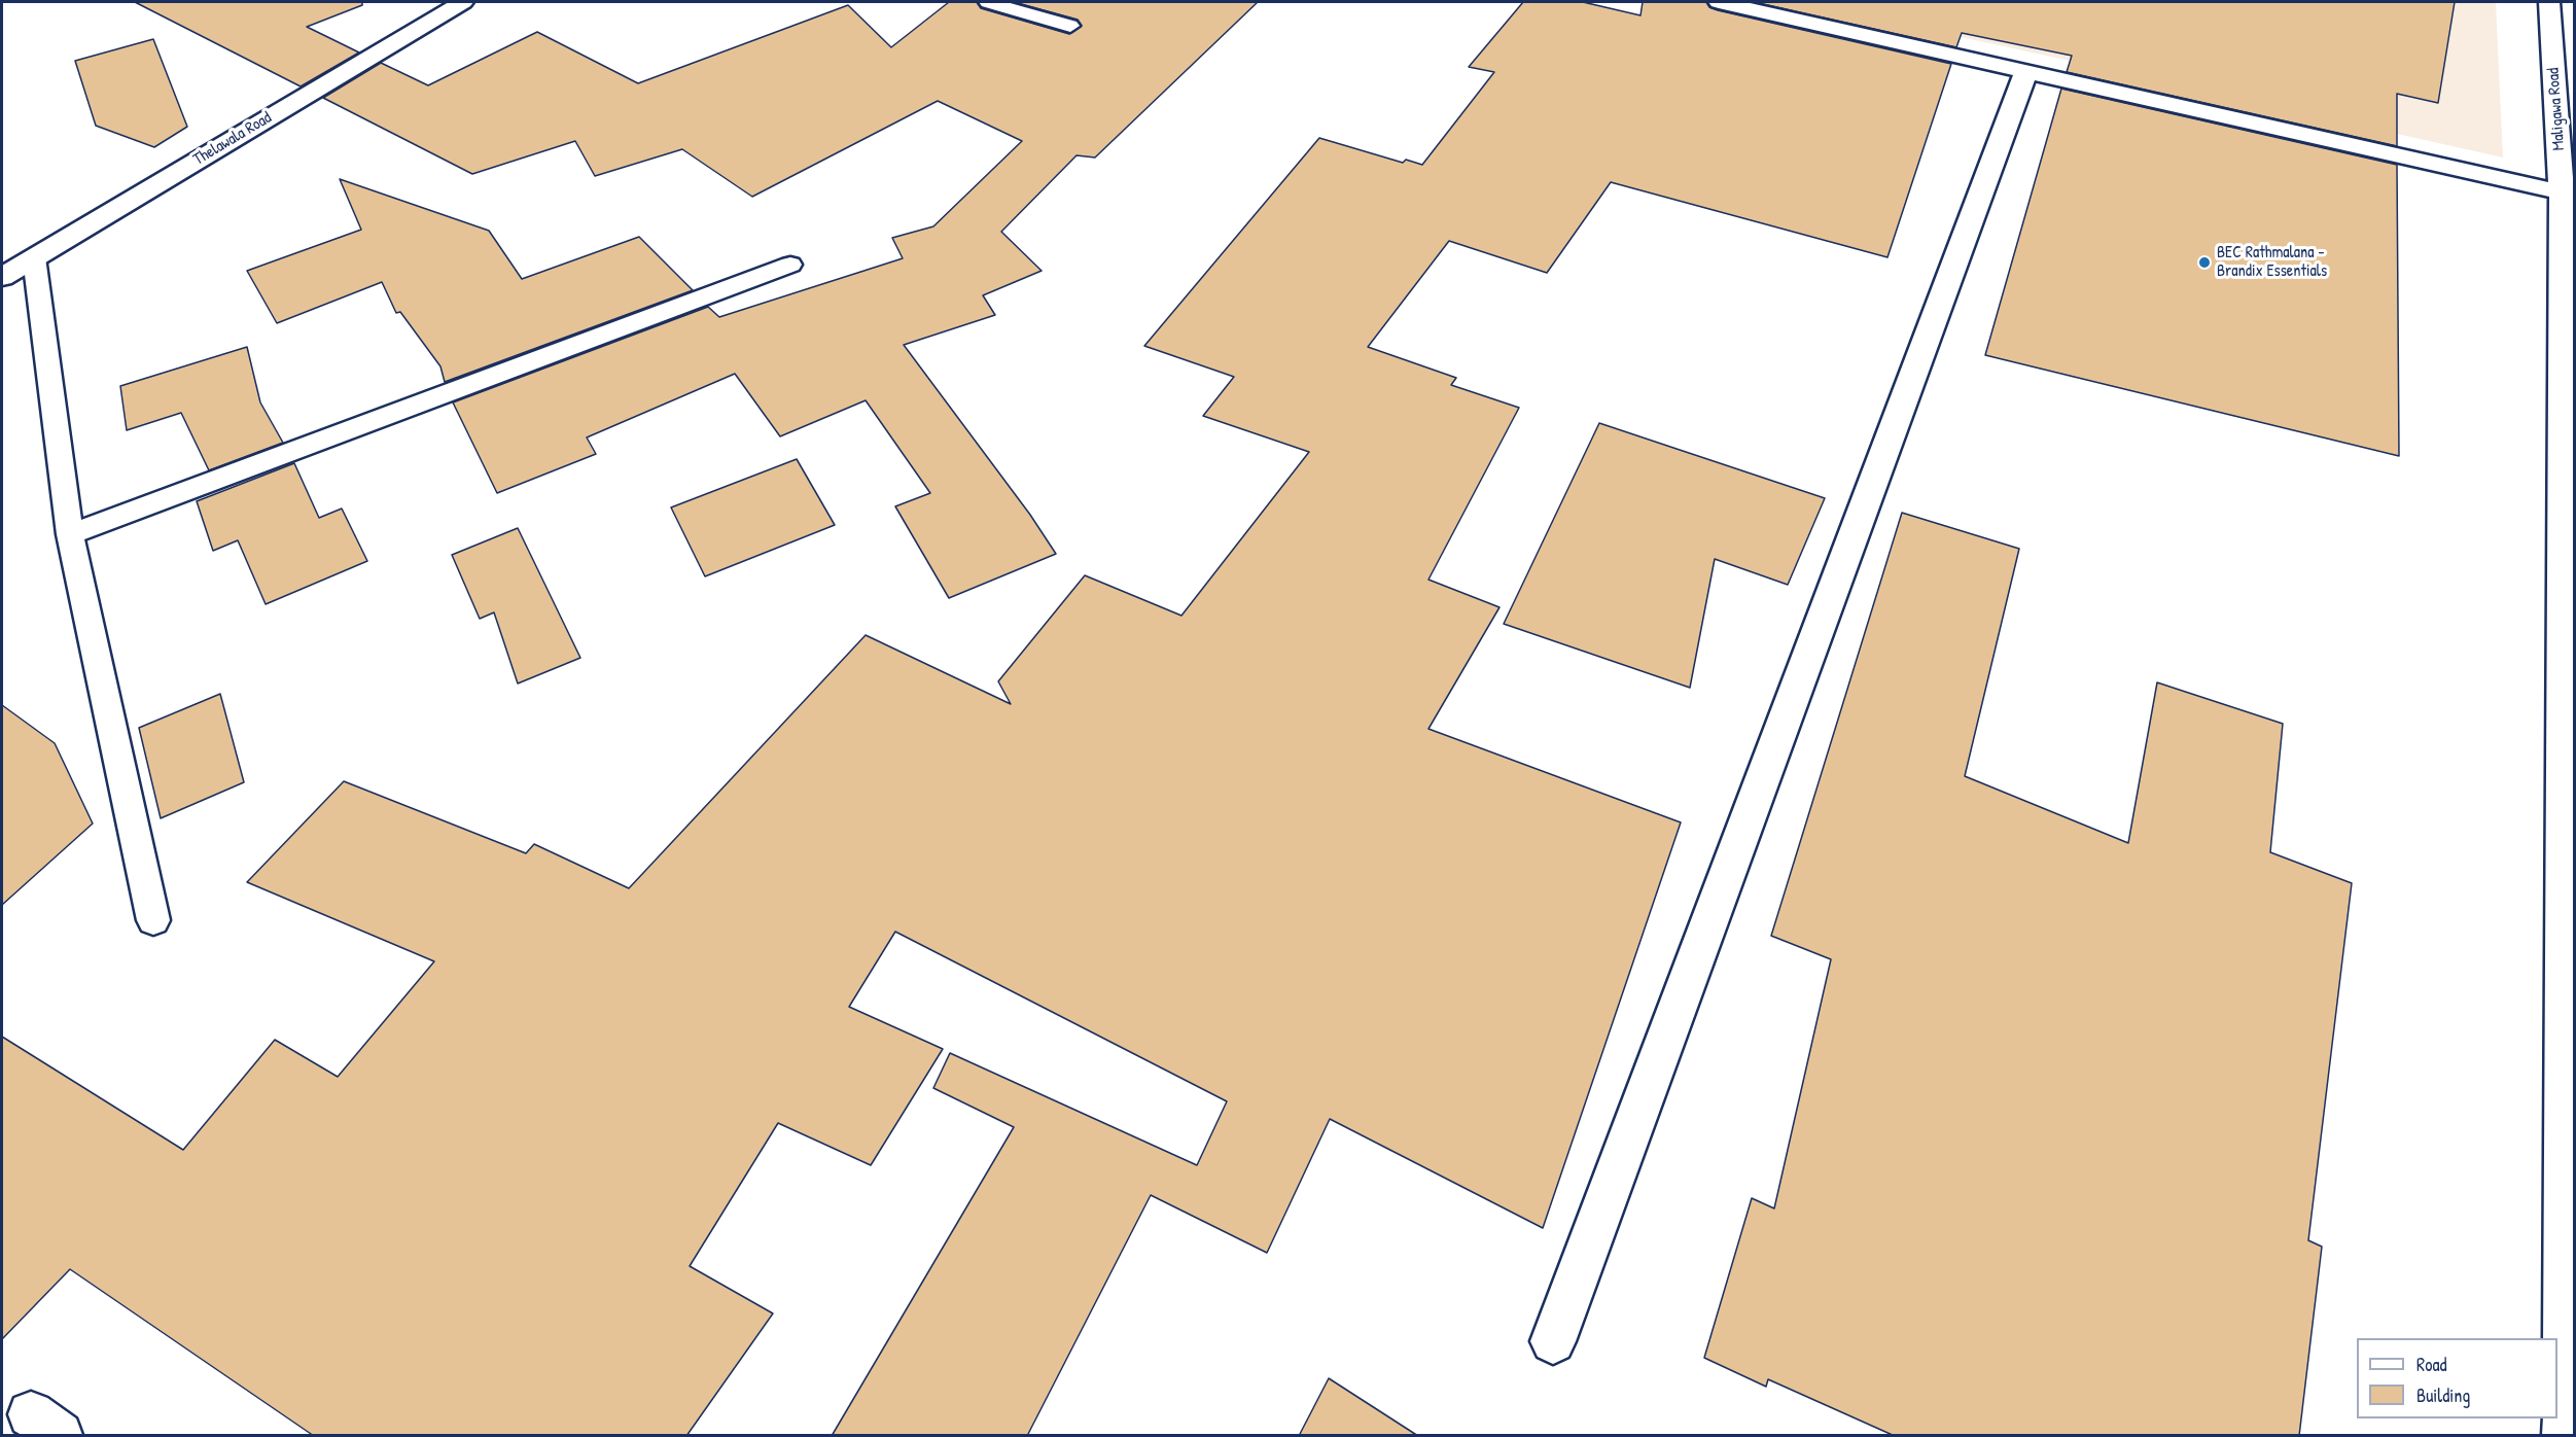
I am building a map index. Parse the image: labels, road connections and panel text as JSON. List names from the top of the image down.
{
  "streets": {
    "street": ["Maligawa Road", "Thelawala Road"]
  },
  "places": ["BEC Rathmalana - Brandix Essentials"],
  "legend": ["Road", "Building"]
}
